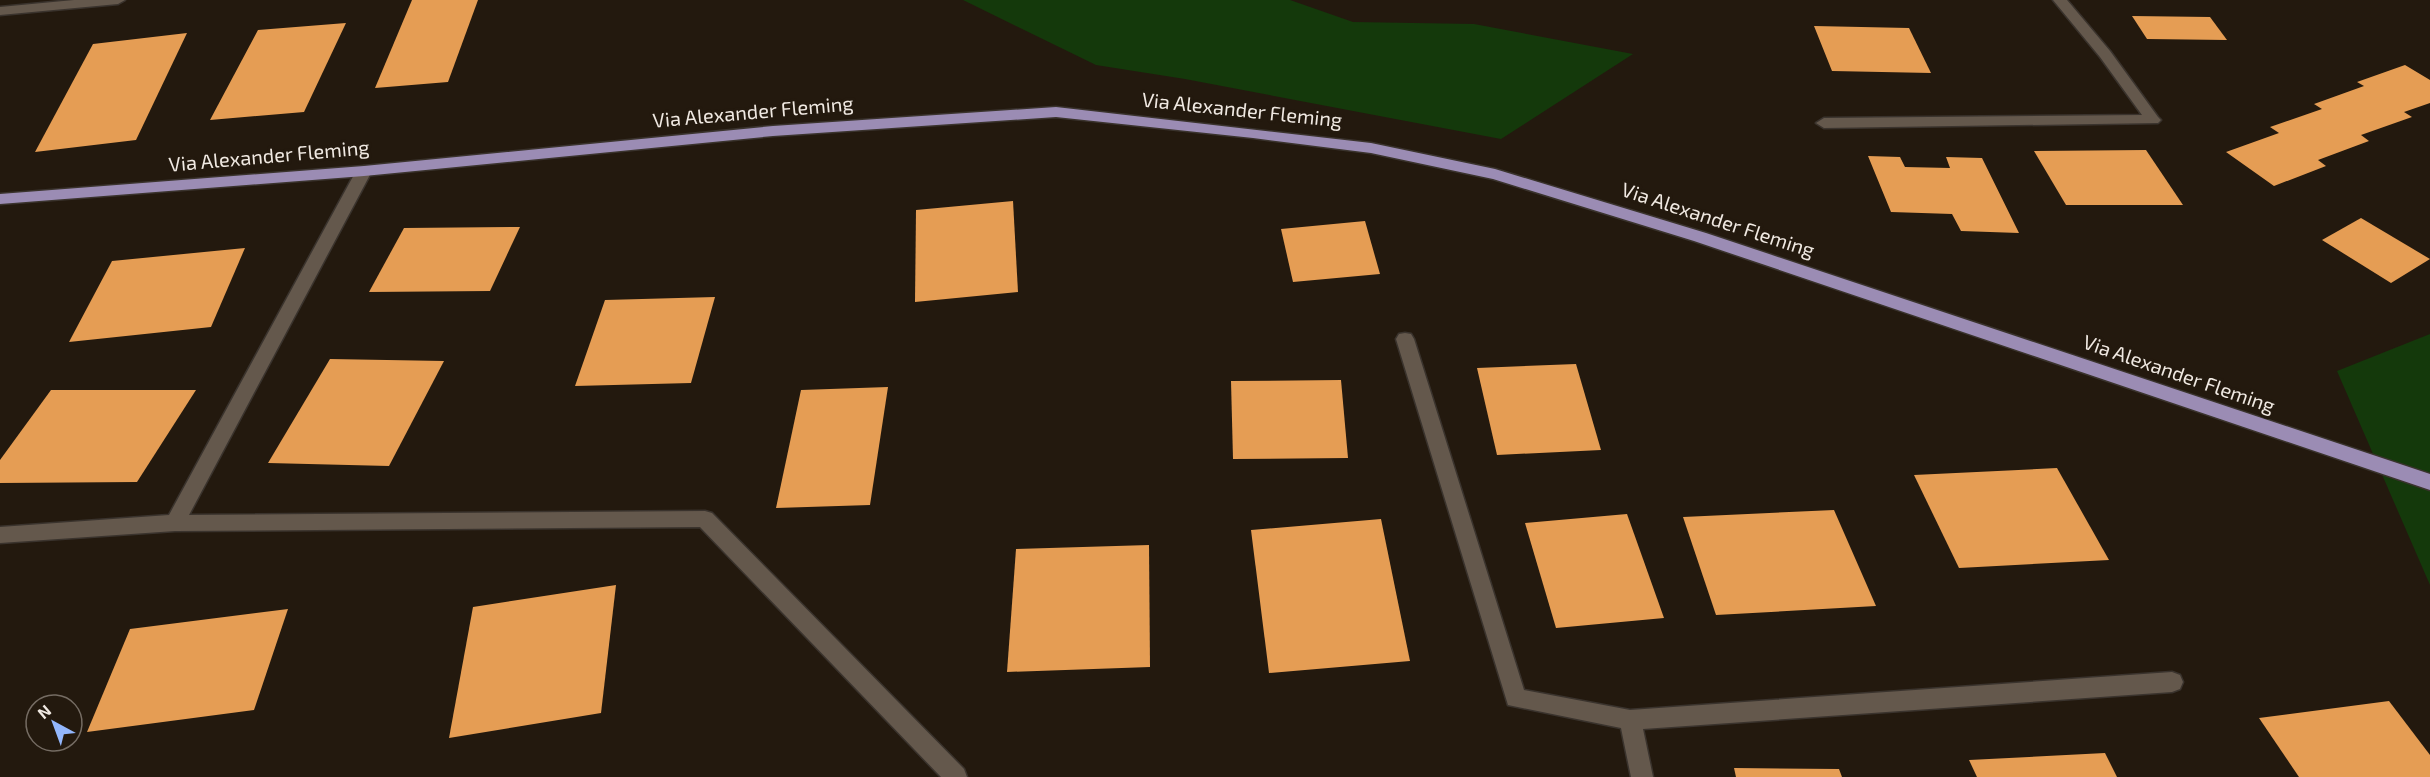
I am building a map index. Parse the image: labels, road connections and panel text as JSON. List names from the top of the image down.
{
  "streets": {
    "main road": ["Via Alexander Fleming"]
  },
  "north": "top left"
}
